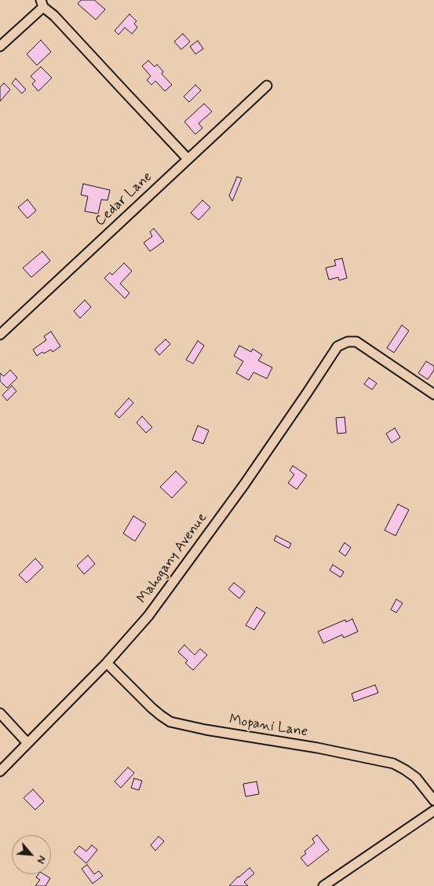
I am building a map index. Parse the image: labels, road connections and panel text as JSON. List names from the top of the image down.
{
  "streets": {
    "street": ["Cedar Lane", "Mahogany Avenue", "Mopani Lane"]
  },
  "crossings": [
    ["Mahogany Avenue", "Mopani Lane"]
  ],
  "north": "bottom right"
}
